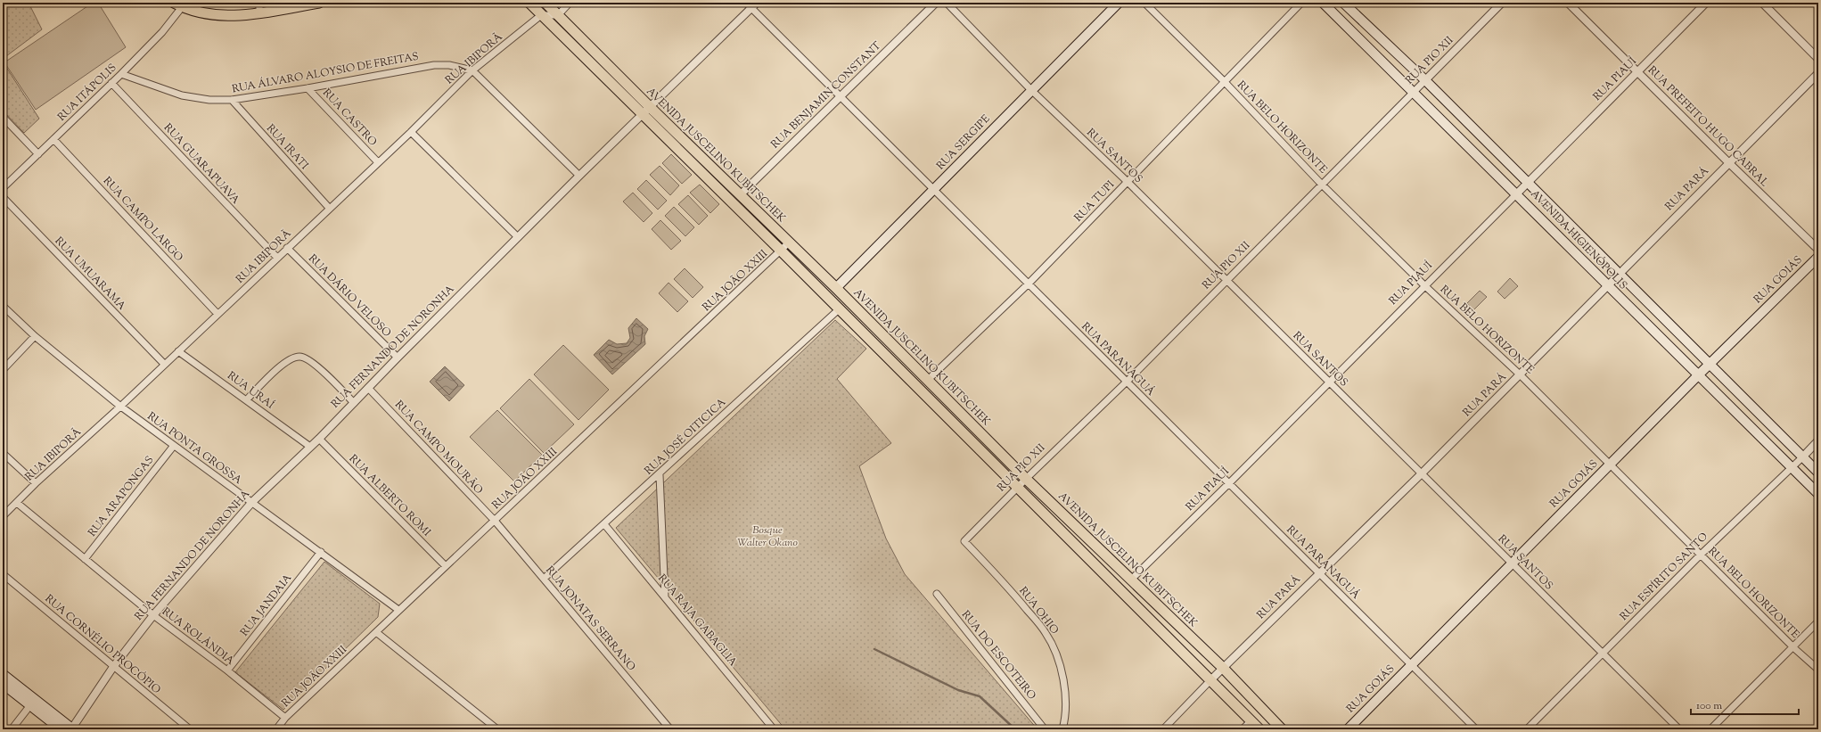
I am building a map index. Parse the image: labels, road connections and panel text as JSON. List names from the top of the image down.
{
  "streets": {
    "main road": [
      "RUA SERGIPE",
      "AVENIDA JUSCELINO KUBITSCHEK",
      "AVENIDA HIGIENÓPOLIS",
      "RUA GOIÁS"
    ],
    "street": [
      "RUA IBIPORÃ",
      "RUA PIO XII",
      "RUA ÁLVARO ALOYSIO DE FREITAS",
      "RUA PIAUÍ",
      "RUA ITÁPOLIS",
      "RUA BENJAMIN CONSTANT",
      "RUA CASTRO",
      "RUA PREFEITO HUGO CABRAL",
      "RUA BELO HORIZONTE",
      "RUA IRATI",
      "RUA SANTOS",
      "RUA GUARAPUAVA",
      "RUA PARÁ",
      "RUA TUPI",
      "RUA CAMPO LARGO",
      "RUA UMUARAMA",
      "RUA JOÃO XXIII",
      "RUA DÁRIO VELOSO",
      "RUA FERNANDO DE NORONHA",
      "RUA PARANAGUÁ",
      "RUA URAÍ",
      "RUA JOSÉ OITICICA",
      "RUA CAMPO MOURÃO",
      "RUA PONTA GROSSA",
      "RUA ALBERTO ROMI",
      "RUA ARAPONGAS",
      "RUA ESPÍRITO SANTO",
      "RUA JANDAIA",
      "RUA OHIO",
      "RUA JONATAS SERRANO",
      "RUA RAJA GABAGLIA",
      "RUA ROLÂNDIA",
      "RUA CORNÉLIO PROCÓPIO",
      "RUA DO ESCOTEIRO"
    ]
  },
  "crossings": [
    ["RUA IBIPORÃ", "RUA ÁLVARO ALOYSIO DE FREITAS"],
    ["RUA IBIPORÃ", "RUA CASTRO"],
    ["RUA IBIPORÃ", "RUA IRATI"],
    ["RUA IBIPORÃ", "AVENIDA JUSCELINO KUBITSCHEK"],
    ["RUA IBIPORÃ", "RUA GUARAPUAVA"],
    ["RUA IBIPORÃ", "RUA CAMPO LARGO"],
    ["RUA IBIPORÃ", "RUA UMUARAMA"],
    ["RUA IBIPORÃ", "RUA DÁRIO VELOSO"],
    ["RUA IBIPORÃ", "RUA URAÍ"],
    ["RUA IBIPORÃ", "RUA PONTA GROSSA"],
    ["RUA IBIPORÃ", "RUA ROLÂNDIA"],
    ["RUA PIO XII", "RUA BELO HORIZONTE"],
    ["RUA PIO XII", "AVENIDA JUSCELINO KUBITSCHEK"],
    ["RUA PIO XII", "RUA SANTOS"],
    ["RUA PIO XII", "AVENIDA HIGIENÓPOLIS"],
    ["RUA PIO XII", "RUA PARANAGUÁ"],
    ["RUA PIO XII", "RUA OHIO"],
    ["RUA ÁLVARO ALOYSIO DE FREITAS", "RUA ITÁPOLIS"],
    ["RUA ÁLVARO ALOYSIO DE FREITAS", "RUA CASTRO"],
    ["RUA ÁLVARO ALOYSIO DE FREITAS", "RUA IRATI"],
    ["RUA PIAUÍ", "RUA PREFEITO HUGO CABRAL"],
    ["RUA PIAUÍ", "RUA BELO HORIZONTE"],
    ["RUA PIAUÍ", "AVENIDA JUSCELINO KUBITSCHEK"],
    ["RUA PIAUÍ", "RUA SANTOS"],
    ["RUA PIAUÍ", "AVENIDA HIGIENÓPOLIS"],
    ["RUA PIAUÍ", "RUA PARANAGUÁ"],
    ["RUA ITÁPOLIS", "RUA GUARAPUAVA"],
    ["RUA ITÁPOLIS", "RUA CAMPO LARGO"],
    ["RUA BENJAMIN CONSTANT", "AVENIDA JUSCELINO KUBITSCHEK"],
    ["RUA BENJAMIN CONSTANT", "RUA PARANAGUÁ"],
    ["RUA PREFEITO HUGO CABRAL", "RUA PARÁ"],
    ["RUA BELO HORIZONTE", "RUA PARÁ"],
    ["RUA BELO HORIZONTE", "RUA TUPI"],
    ["RUA BELO HORIZONTE", "RUA GOIÁS"],
    ["RUA BELO HORIZONTE", "RUA ESPÍRITO SANTO"],
    ["RUA SERGIPE", "AVENIDA JUSCELINO KUBITSCHEK"],
    ["RUA SERGIPE", "RUA SANTOS"],
    ["RUA SERGIPE", "RUA PARANAGUÁ"],
    ["AVENIDA JUSCELINO KUBITSCHEK", "RUA PARÁ"],
    ["AVENIDA JUSCELINO KUBITSCHEK", "RUA TUPI"],
    ["AVENIDA JUSCELINO KUBITSCHEK", "RUA JOÃO XXIII"],
    ["AVENIDA JUSCELINO KUBITSCHEK", "RUA FERNANDO DE NORONHA"],
    ["AVENIDA JUSCELINO KUBITSCHEK", "RUA JOSÉ OITICICA"],
    ["RUA SANTOS", "RUA PARÁ"],
    ["RUA SANTOS", "RUA TUPI"],
    ["RUA SANTOS", "RUA GOIÁS"],
    ["RUA SANTOS", "RUA ESPÍRITO SANTO"],
    ["RUA PARÁ", "AVENIDA HIGIENÓPOLIS"],
    ["RUA PARÁ", "RUA PARANAGUÁ"],
    ["RUA TUPI", "RUA PARANAGUÁ"],
    ["AVENIDA HIGIENÓPOLIS", "RUA GOIÁS"],
    ["AVENIDA HIGIENÓPOLIS", "RUA ESPÍRITO SANTO"],
    ["RUA GOIÁS", "RUA PARANAGUÁ"],
    ["RUA JOÃO XXIII", "RUA CAMPO MOURÃO"],
    ["RUA JOÃO XXIII", "RUA PONTA GROSSA"],
    ["RUA JOÃO XXIII", "RUA ALBERTO ROMI"],
    ["RUA JOÃO XXIII", "RUA JONATAS SERRANO"],
    ["RUA JOÃO XXIII", "RUA ROLÂNDIA"],
    ["RUA DÁRIO VELOSO", "RUA FERNANDO DE NORONHA"],
    ["RUA FERNANDO DE NORONHA", "RUA PARANAGUÁ"],
    ["RUA FERNANDO DE NORONHA", "RUA URAÍ"],
    ["RUA FERNANDO DE NORONHA", "RUA CAMPO MOURÃO"],
    ["RUA FERNANDO DE NORONHA", "RUA PONTA GROSSA"],
    ["RUA FERNANDO DE NORONHA", "RUA ALBERTO ROMI"],
    ["RUA FERNANDO DE NORONHA", "RUA ROLÂNDIA"],
    ["RUA FERNANDO DE NORONHA", "RUA CORNÉLIO PROCÓPIO"],
    ["RUA JOSÉ OITICICA", "RUA JONATAS SERRANO"],
    ["RUA JOSÉ OITICICA", "RUA RAJA GABAGLIA"],
    ["RUA CAMPO MOURÃO", "RUA JONATAS SERRANO"],
    ["RUA PONTA GROSSA", "RUA ARAPONGAS"],
    ["RUA PONTA GROSSA", "RUA JANDAIA"],
    ["RUA ARAPONGAS", "RUA ROLÂNDIA"],
    ["RUA JANDAIA", "RUA ROLÂNDIA"]
  ],
  "parks": ["Bosque Walter Okano"],
  "scale_bar": "100 m"
}
